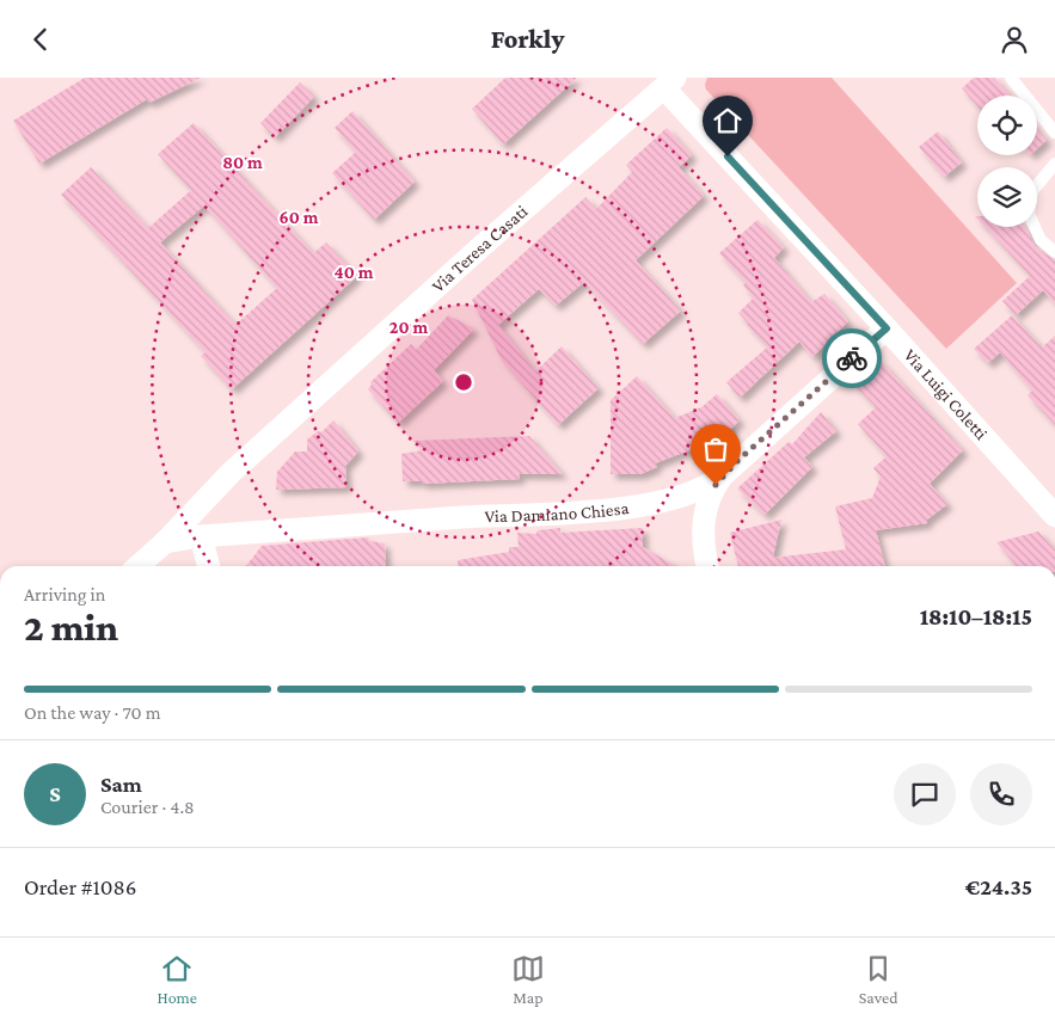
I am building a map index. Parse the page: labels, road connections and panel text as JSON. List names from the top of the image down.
{
  "streets": {
    "street": ["Via Teresa Casati", "Via Luigi Coletti", "Via Damiano Chiesa"]
  },
  "crossings": [
    ["Via Teresa Casati", "Via Luigi Coletti"],
    ["Via Teresa Casati", "Via Damiano Chiesa"],
    ["Via Luigi Coletti", "Via Damiano Chiesa"]
  ],
  "page": {
    "header": "Forkly",
    "heading": ["2 min", "Arriving in", "18:10–18:15"],
    "panel": [
      "Sam",
      "Courier · 4.8",
      "Order #1086",
      "€24.35"
    ],
    "bar": "On the way · 70 m",
    "round": "S",
    "tabs": ["Home", "Map", "Saved"]
  },
  "rings": [
    "80 m",
    "60 m",
    "40 m",
    "20 m"
  ]
}
